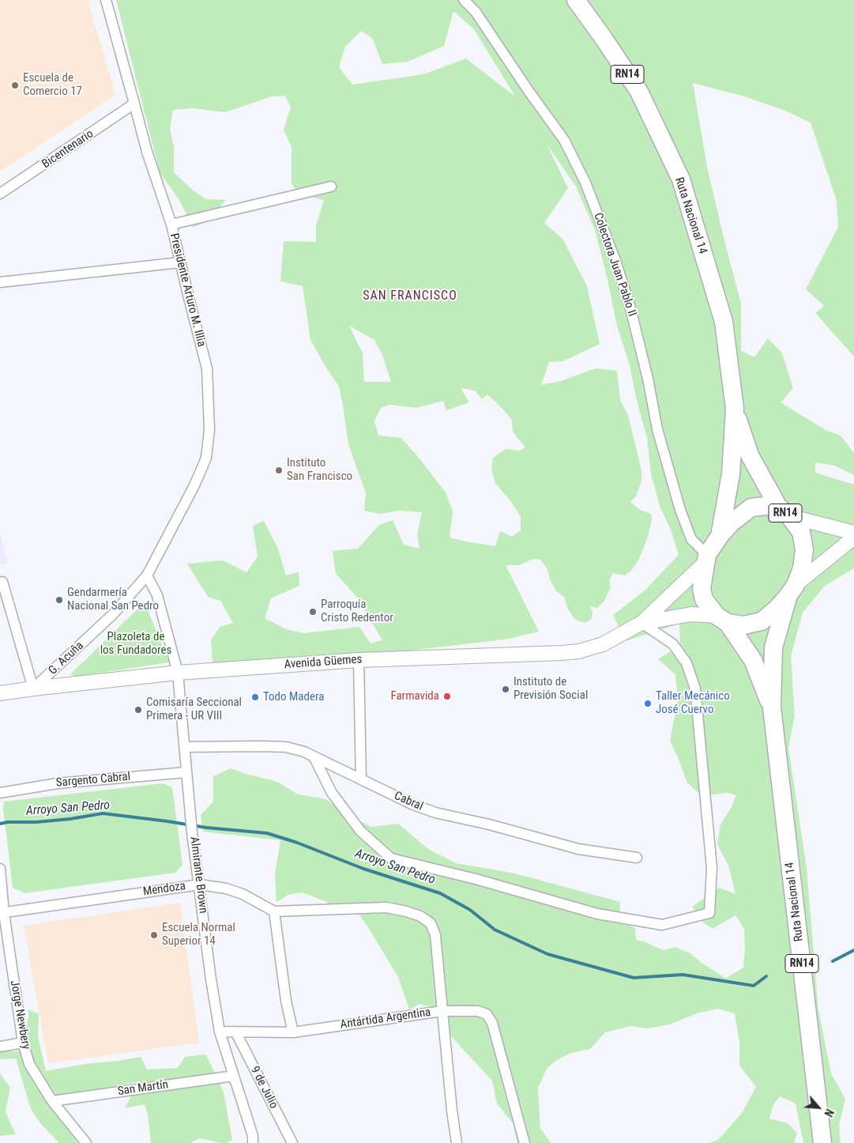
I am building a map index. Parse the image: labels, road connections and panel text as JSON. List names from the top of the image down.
{
  "streets": {
    "highway": ["RN14", "Ruta Nacional 14"],
    "main road": ["Avenida Güemes"],
    "street": [
      "Bicentenario",
      "Colectora Juan Pablo II",
      "Presidente Arturo M. Illia",
      "G. Acuña",
      "Sargento Cabral",
      "Cabral",
      "Almirante Brown",
      "Mendoza",
      "Jorge Newbery",
      "Antártida Argentina",
      "9 de Julio",
      "San Martín"
    ]
  },
  "crossings": [
    ["RN14", "Ruta Nacional 14"],
    ["RN14", "Colectora Juan Pablo II"],
    ["RN14", "Avenida Güemes"],
    ["Bicentenario", "Presidente Arturo M. Illia"],
    ["Ruta Nacional 14", "Colectora Juan Pablo II"],
    ["Ruta Nacional 14", "Avenida Güemes"],
    ["Colectora Juan Pablo II", "Avenida Güemes"],
    ["Presidente Arturo M. Illia", "G. Acuña"],
    ["Presidente Arturo M. Illia", "Almirante Brown"],
    ["G. Acuña", "Avenida Güemes"],
    ["G. Acuña", "Almirante Brown"],
    ["Avenida Güemes", "Almirante Brown"],
    ["Sargento Cabral", "Almirante Brown"],
    ["Cabral", "Almirante Brown"],
    ["Almirante Brown", "Mendoza"],
    ["Almirante Brown", "Antártida Argentina"],
    ["Almirante Brown", "San Martín"],
    ["Mendoza", "Jorge Newbery"],
    ["Jorge Newbery", "San Martín"],
    ["Antártida Argentina", "9 de Julio"]
  ],
  "districts": ["SAN FRANCISCO"],
  "water": ["Arroyo San Pedro"],
  "parks": ["Plazoleta de los Fundadores"],
  "places": [
    "Escuela de Comercio 17",
    "Instituto San Francisco",
    "Gendarmería Nacional San Pedro",
    "Parroquía Cristo Redentor",
    "Instituto de Previsión Social",
    "Farmavida",
    "Todo Madera",
    "Taller Mecánico José Cuervo",
    "Comisaría Seccional Primera - UR VIII",
    "Escuela Normal Superior 14"
  ],
  "north": "bottom right"
}
